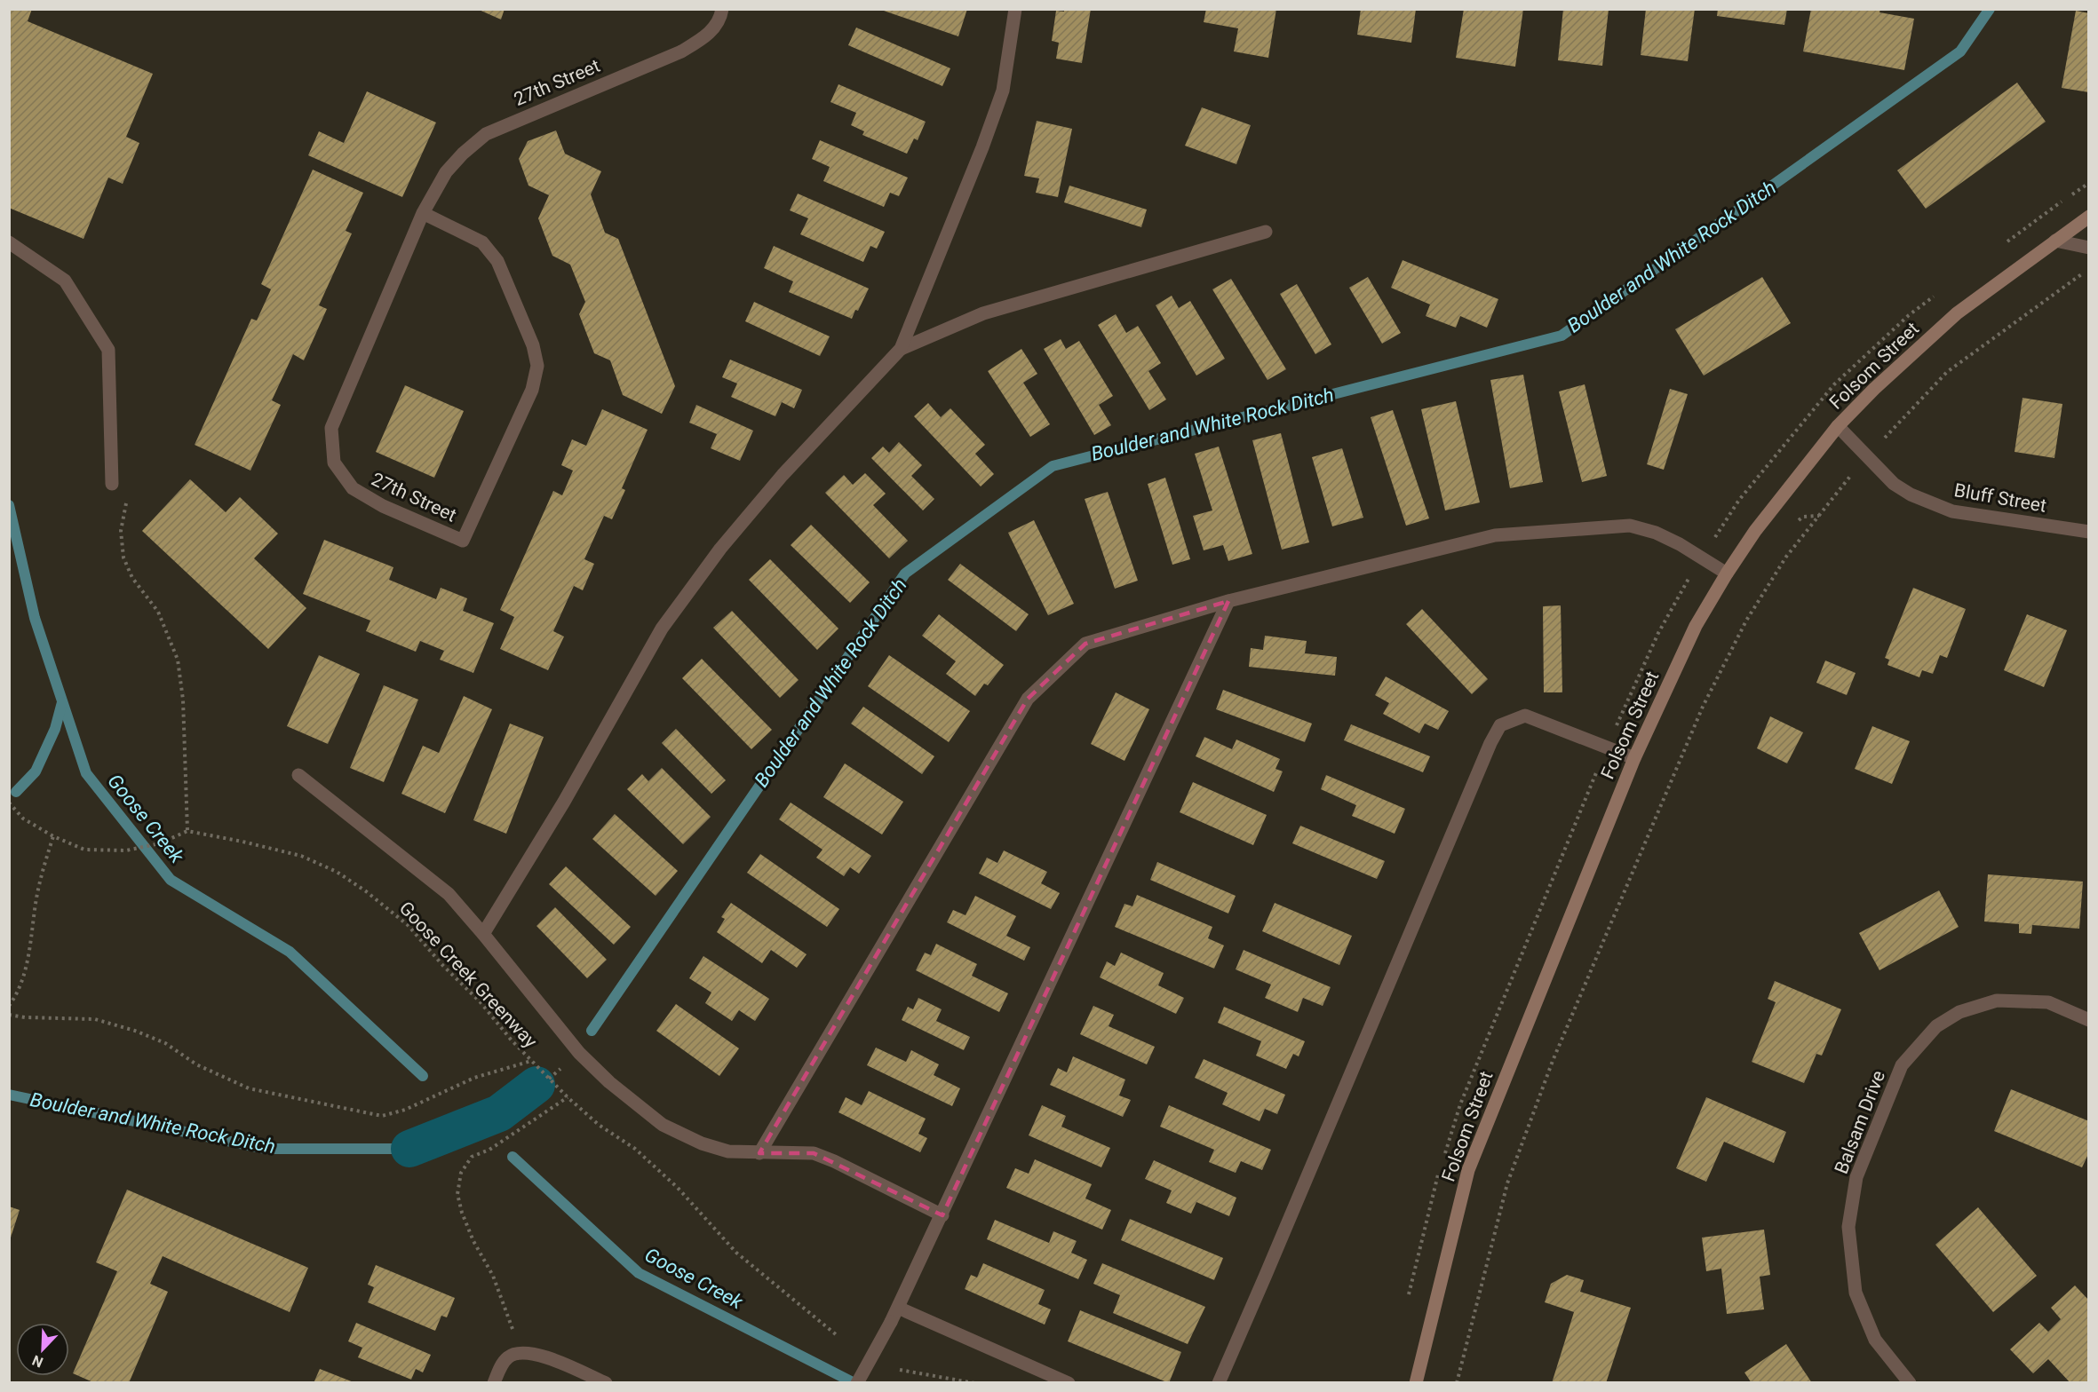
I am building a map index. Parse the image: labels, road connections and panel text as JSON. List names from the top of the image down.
{
  "streets": {
    "main road": ["Folsom Street"],
    "street": ["27th Street", "Bluff Street", "Balsam Drive"],
    "path": ["Goose Creek Greenway"]
  },
  "crossings": [
    ["Folsom Street", "Bluff Street"]
  ],
  "water": ["Boulder and White Rock Ditch", "Goose Creek"],
  "north": "bottom left"
}
